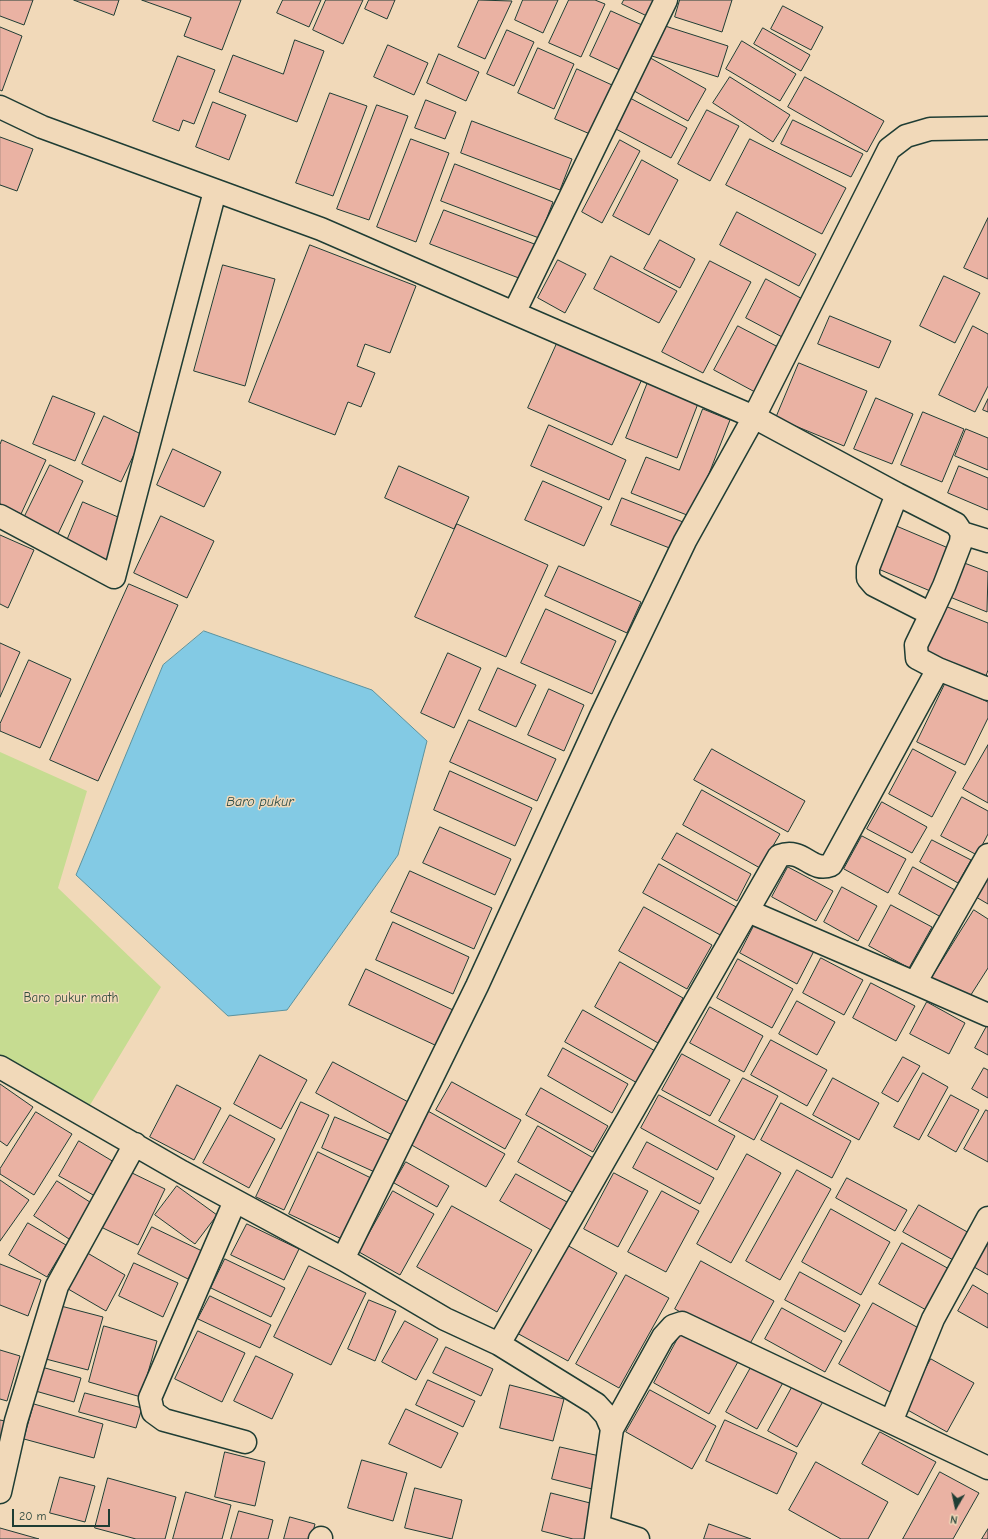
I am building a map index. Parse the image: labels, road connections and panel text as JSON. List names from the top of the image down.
{
  "water": ["Baro pukur"],
  "parks": ["Baro pukur math"],
  "scale_bar": "20 m",
  "north": "bottom"
}
